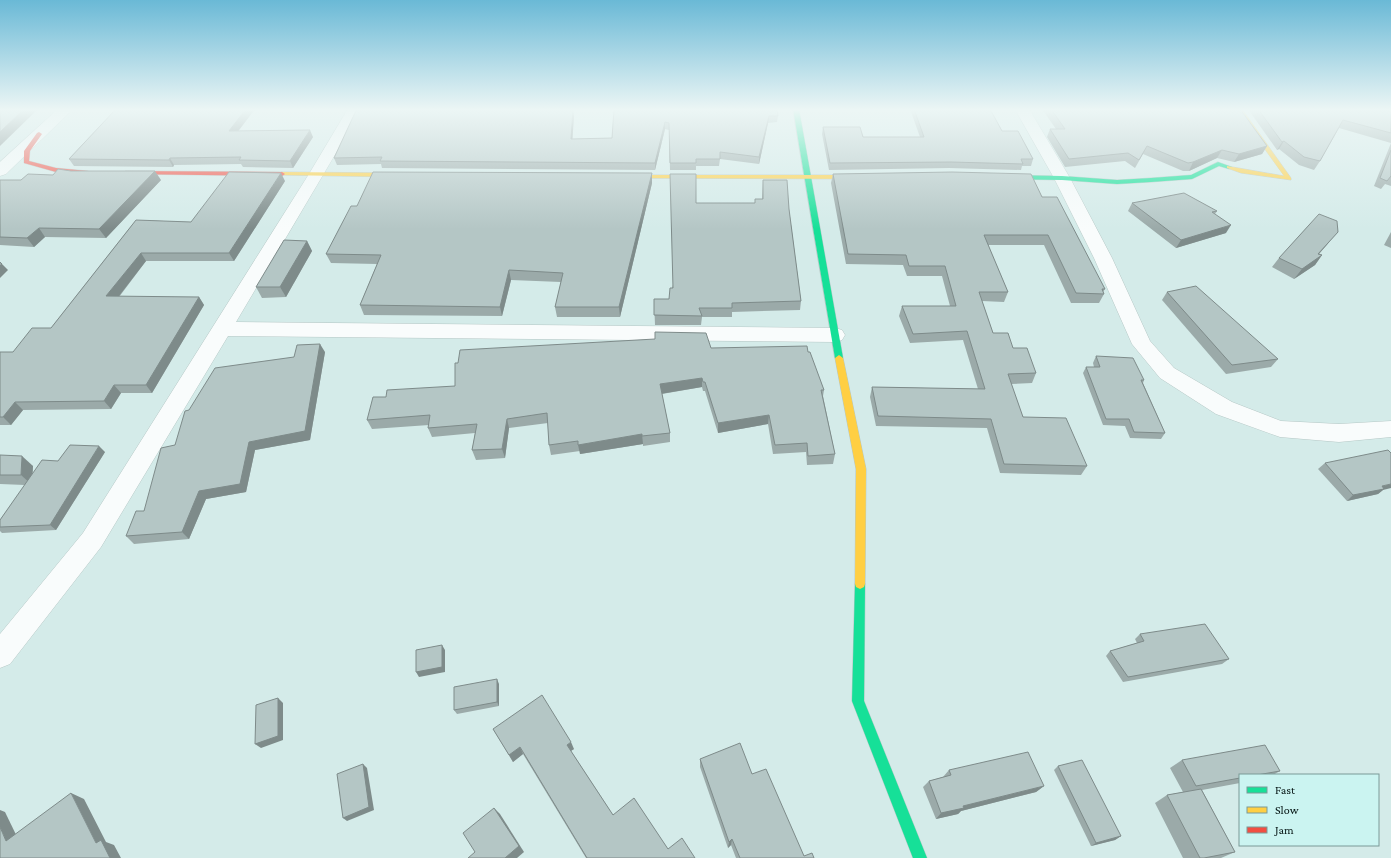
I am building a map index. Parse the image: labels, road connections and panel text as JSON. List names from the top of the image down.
{
  "legend": ["Fast", "Slow", "Jam"]
}
